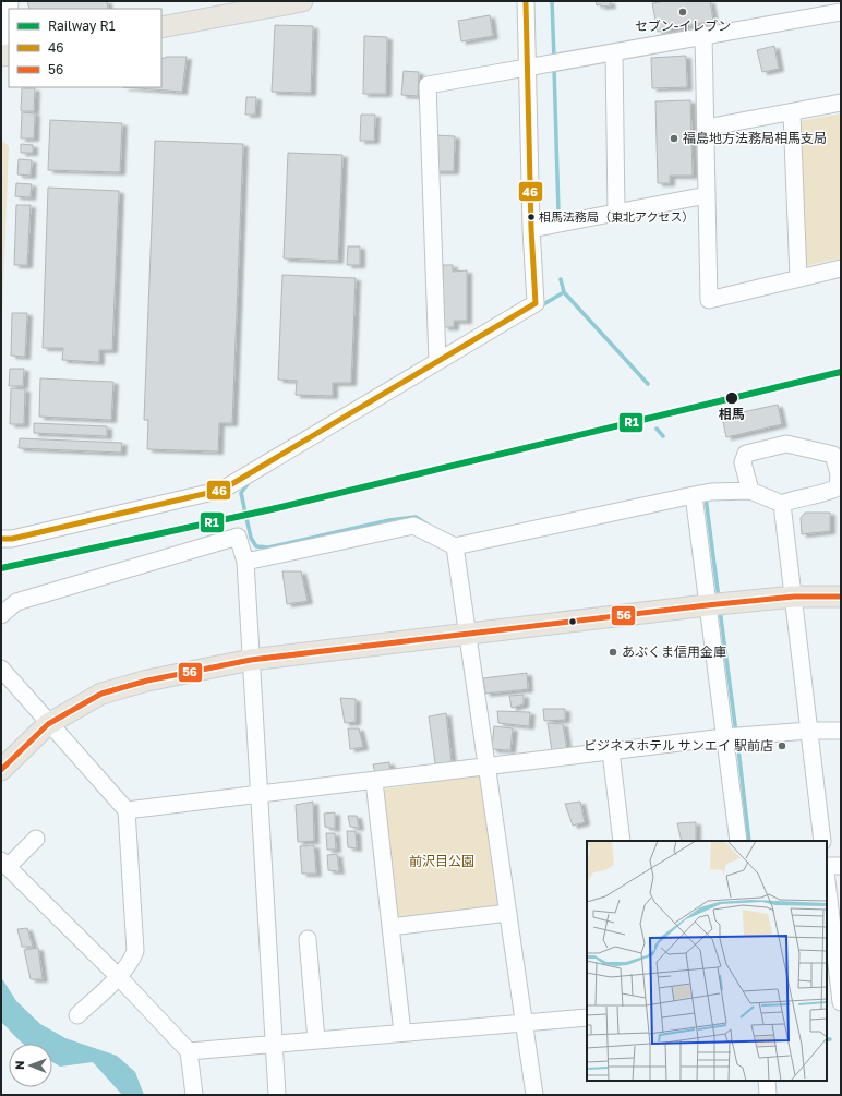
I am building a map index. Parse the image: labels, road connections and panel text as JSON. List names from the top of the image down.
{
  "parks": ["前沢目公園"],
  "places": [
    "セブン-イレブン",
    "福島地方法務局相馬支局",
    "相馬法務局（東北アクセス）",
    "相馬",
    "あぶくま信用金庫",
    "ビジネスホテル サンエイ 駅前店"
  ],
  "lines": ["transit line 46", "rail line R1", "transit line 56"],
  "legend": ["Railway R1", "46", "56"],
  "north": "left"
}
